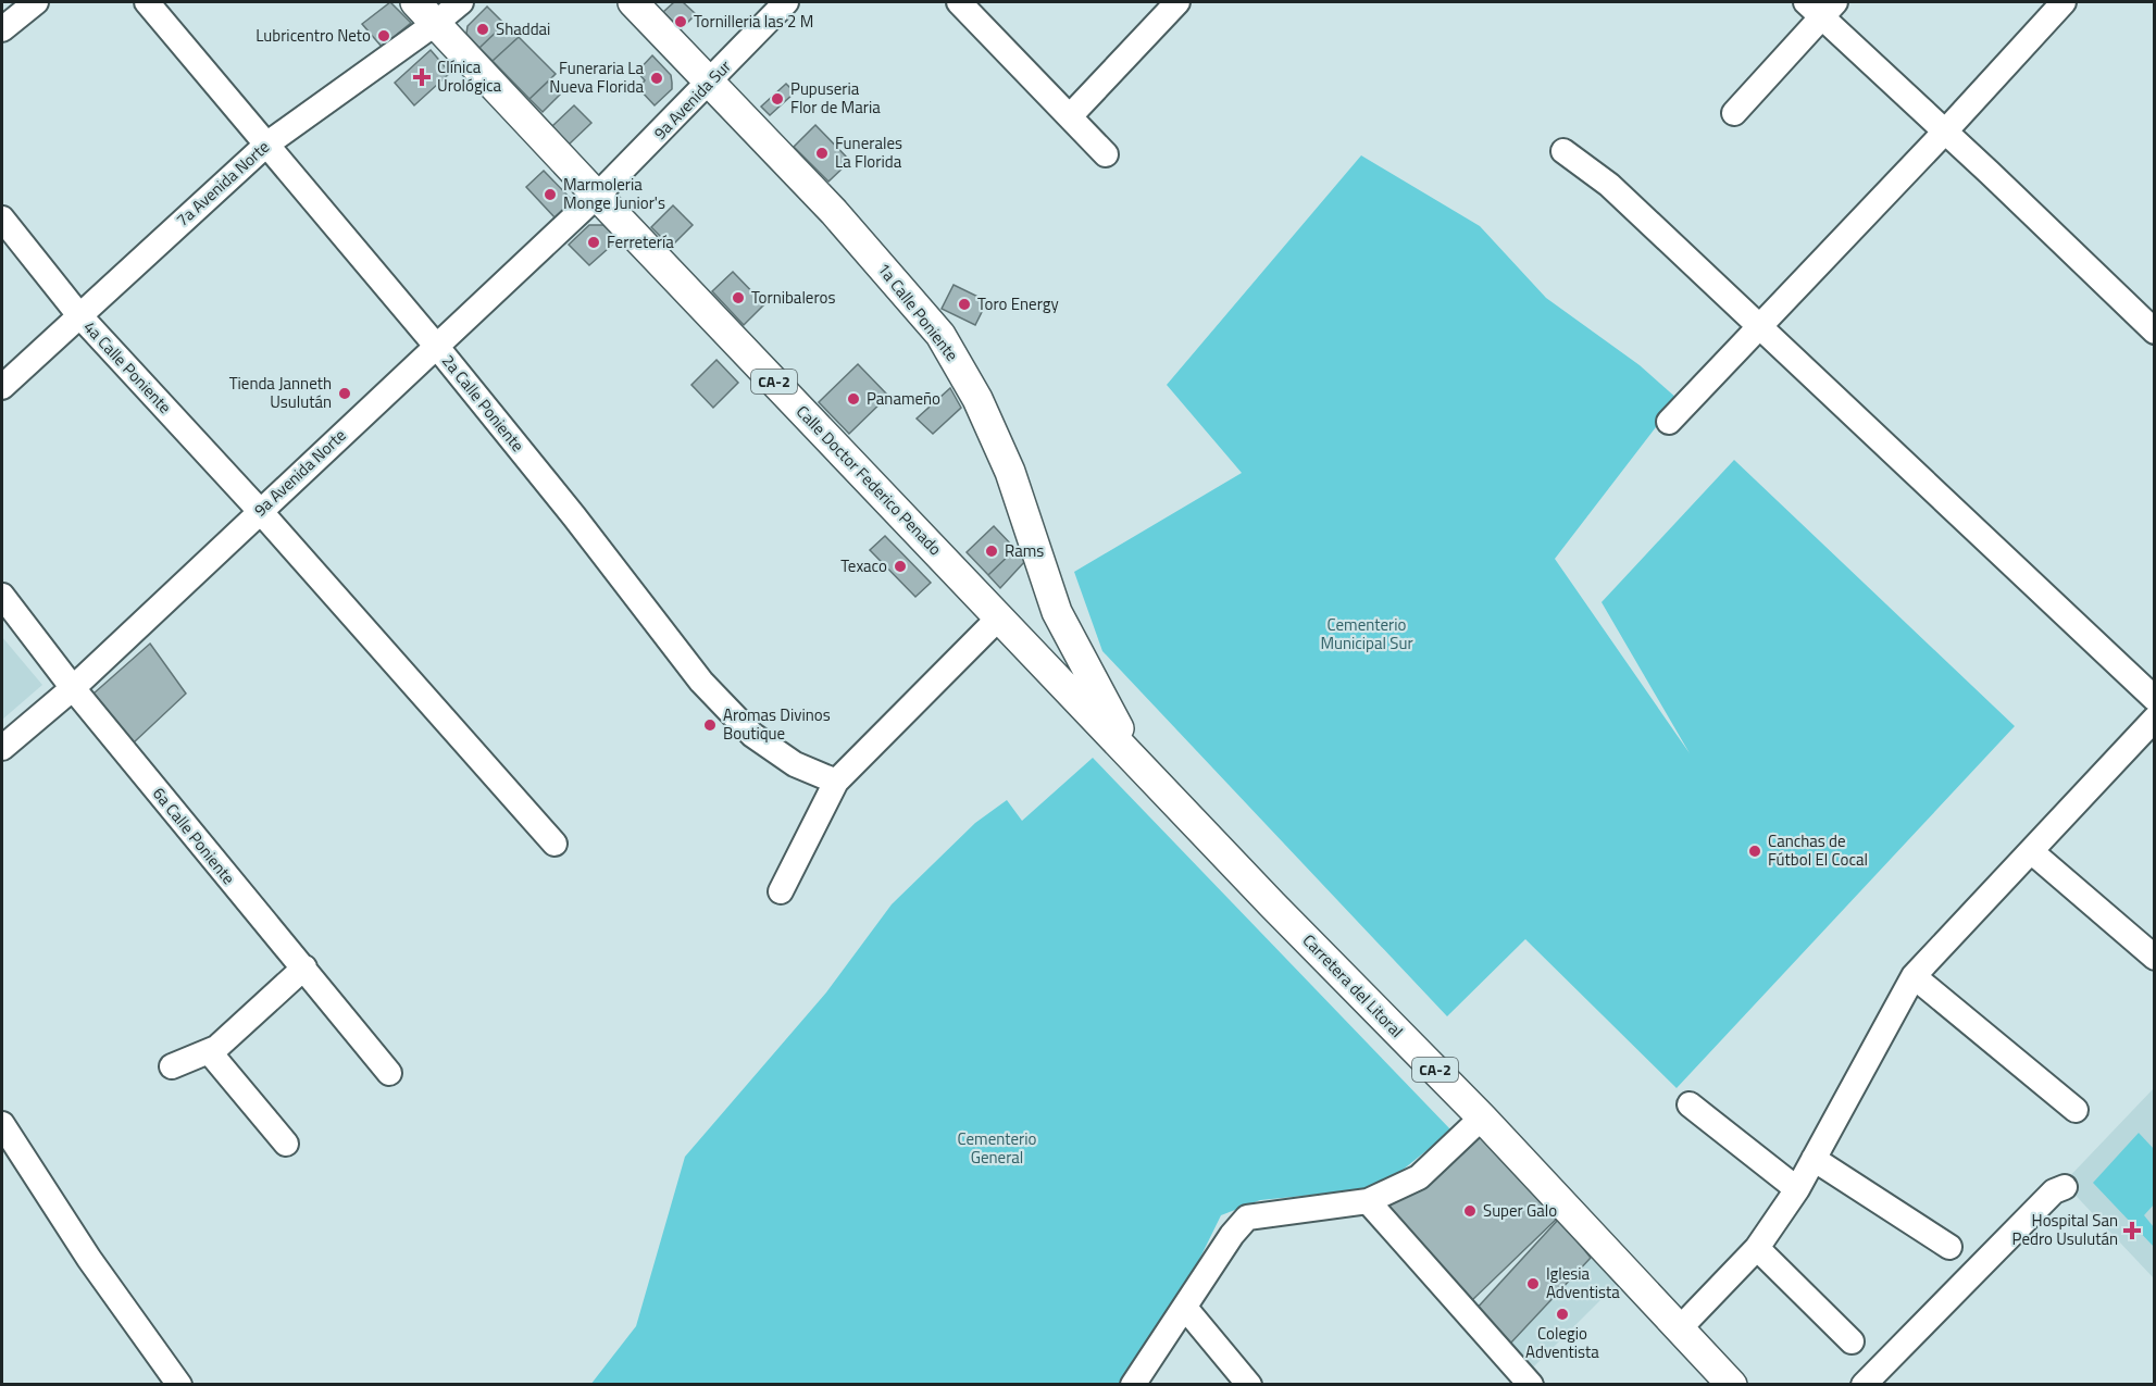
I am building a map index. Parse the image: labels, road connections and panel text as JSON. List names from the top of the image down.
{
  "streets": {
    "main road": [
      "1a Calle Poniente",
      "CA-2",
      "Calle Doctor Federico Penado",
      "Carretera del Litoral"
    ],
    "street": [
      "9a Avenida Sur",
      "7a Avenida Norte",
      "4a Calle Poniente",
      "2a Calle Poniente",
      "9a Avenida Norte",
      "6a Calle Poniente"
    ]
  },
  "crossings": [
    ["9a Avenida Sur", "1a Calle Poniente"],
    ["9a Avenida Sur", "9a Avenida Norte"],
    ["9a Avenida Sur", "Calle Doctor Federico Penado"],
    ["7a Avenida Norte", "4a Calle Poniente"],
    ["7a Avenida Norte", "2a Calle Poniente"],
    ["7a Avenida Norte", "Calle Doctor Federico Penado"],
    ["1a Calle Poniente", "Calle Doctor Federico Penado"],
    ["1a Calle Poniente", "Carretera del Litoral"],
    ["4a Calle Poniente", "9a Avenida Norte"],
    ["2a Calle Poniente", "9a Avenida Norte"],
    ["9a Avenida Norte", "Calle Doctor Federico Penado"],
    ["9a Avenida Norte", "6a Calle Poniente"],
    ["Calle Doctor Federico Penado", "Carretera del Litoral"]
  ],
  "parks": ["Cementerio Municipal Sur", "Cementerio General"],
  "places": {
    "other": [
      "Tornilleria las 2 M",
      "Shaddai",
      "Lubricentro Neto",
      "Funeraria La Nueva Florida",
      "Pupuseria Flor de Maria",
      "Funerales La Florida",
      "Marmoleria Monge Junior's",
      "Ferretería",
      "Tornibaleros",
      "Toro Energy",
      "Tienda Janneth Usulután",
      "Panameño",
      "Rams",
      "Texaco",
      "Aromas Divinos Boutique",
      "Canchas de Fútbol El Cocal",
      "Super Galo",
      "Iglesia Adventista",
      "Colegio Adventista"
    ],
    "health": ["Clínica Urológica", "Hospital San Pedro Usulután"]
  }
}
